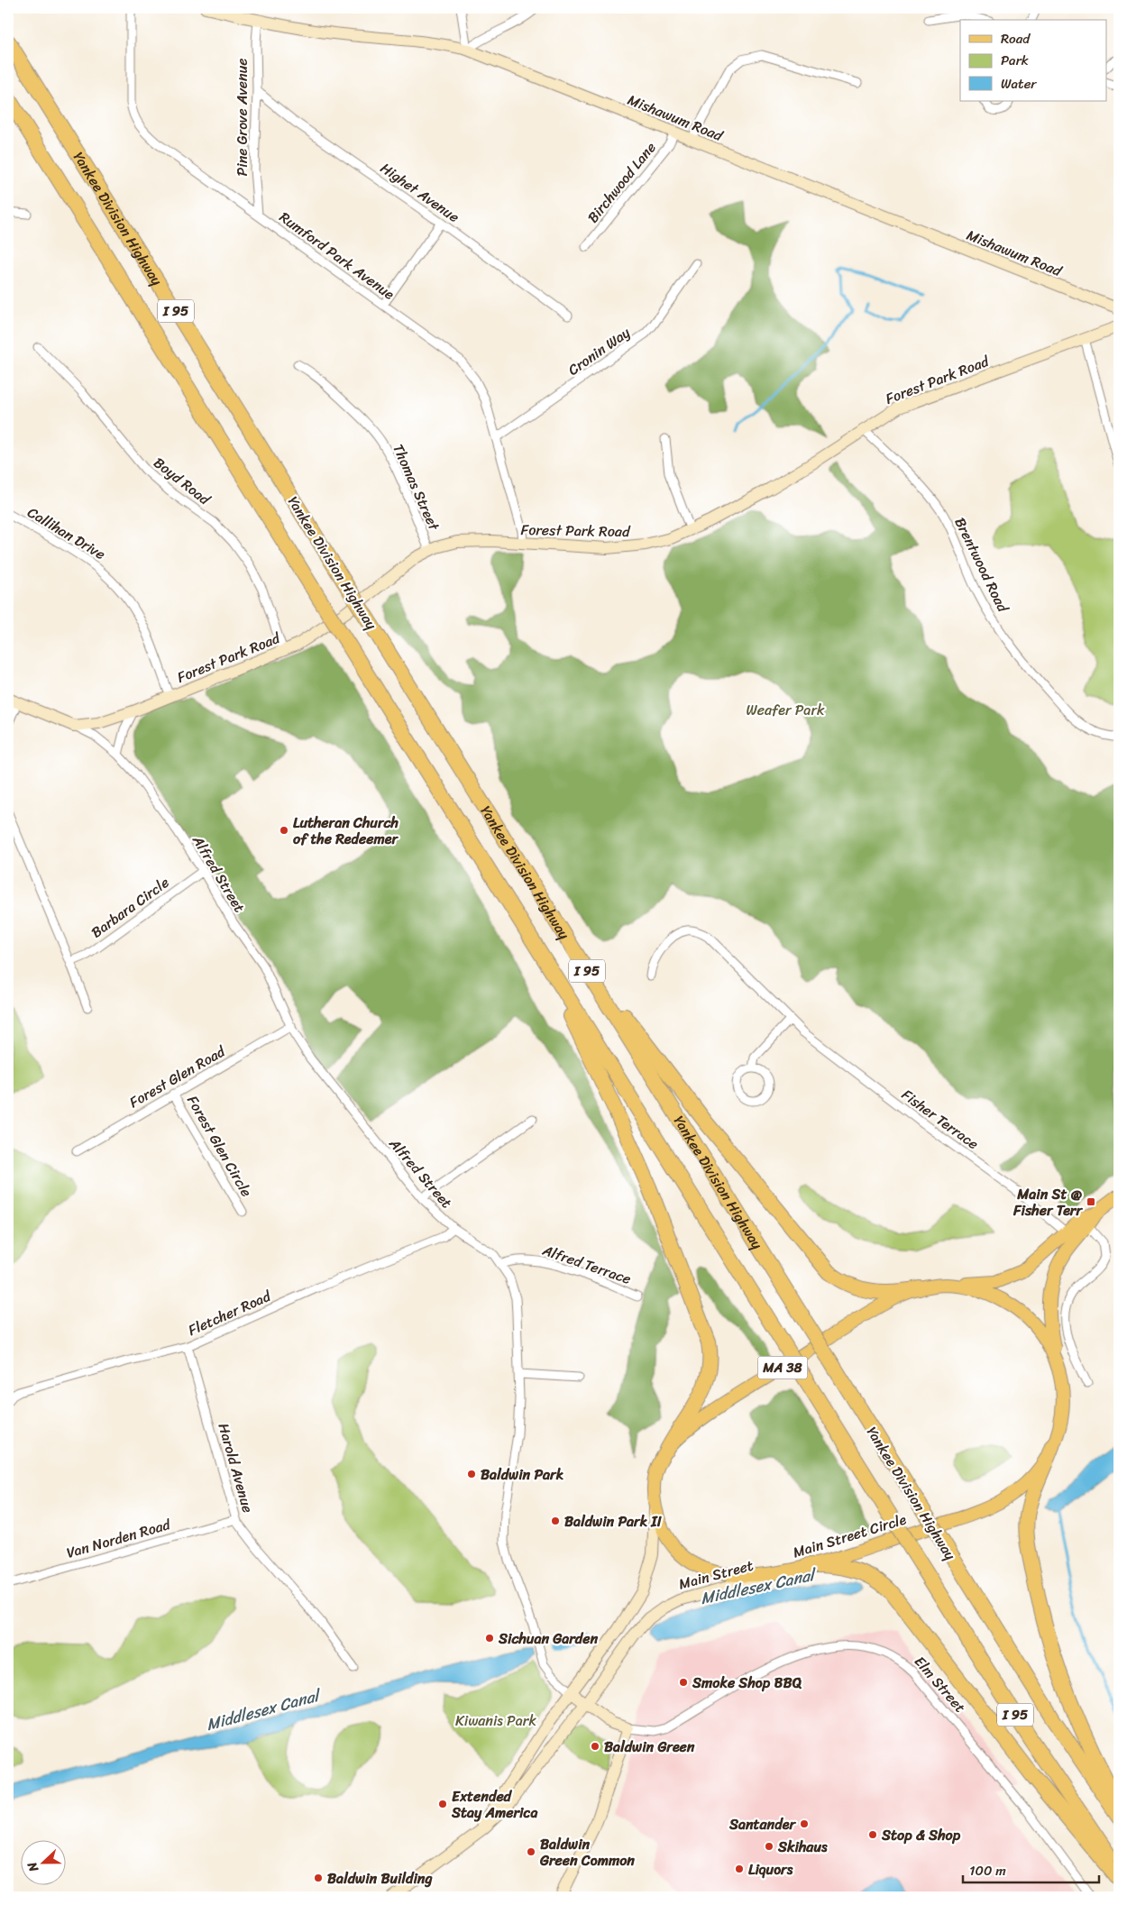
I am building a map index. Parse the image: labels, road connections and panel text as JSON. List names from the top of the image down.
{
  "streets": {
    "highway": ["Yankee Division Highway", "I 95"],
    "main road": [
      "Mishawum Road",
      "Forest Park Road",
      "MA 38",
      "Main Street Circle",
      "Main Street",
      "Elm Street"
    ],
    "street": [
      "Pine Grove Avenue",
      "Birchwood Lane",
      "Highet Avenue",
      "Rumford Park Avenue",
      "Cronin Way",
      "Boyd Road",
      "Thomas Street",
      "Callihan Drive",
      "Brentwood Road",
      "Alfred Street",
      "Barbara Circle",
      "Forest Glen Road",
      "Fisher Terrace",
      "Forest Glen Circle",
      "Alfred Terrace",
      "Fletcher Road",
      "Harold Avenue",
      "Van Norden Road"
    ]
  },
  "crossings": [
    ["Pine Grove Avenue", "Mishawum Road"],
    ["Pine Grove Avenue", "Highet Avenue"],
    ["Pine Grove Avenue", "Rumford Park Avenue"],
    ["Mishawum Road", "Birchwood Lane"],
    ["Rumford Park Avenue", "Cronin Way"],
    ["Rumford Park Avenue", "Forest Park Road"],
    ["Forest Park Road", "Boyd Road"],
    ["Forest Park Road", "Thomas Street"],
    ["Forest Park Road", "Callihan Drive"],
    ["Forest Park Road", "Brentwood Road"],
    ["Forest Park Road", "Alfred Street"],
    ["Alfred Street", "Barbara Circle"],
    ["Alfred Street", "Forest Glen Road"],
    ["Alfred Street", "Alfred Terrace"],
    ["Alfred Street", "Fletcher Road"],
    ["Alfred Street", "Main Street"],
    ["Alfred Street", "Elm Street"],
    ["Forest Glen Road", "Forest Glen Circle"],
    ["Fisher Terrace", "MA 38"],
    ["Fletcher Road", "Harold Avenue"],
    ["MA 38", "Main Street Circle"],
    ["Harold Avenue", "Van Norden Road"],
    ["Main Street Circle", "Main Street"],
    ["Main Street", "Elm Street"]
  ],
  "water": ["Middlesex Canal"],
  "parks": ["Weafer Park", "Kiwanis Park"],
  "places": {
    "other": [
      "Lutheran Church of the Redeemer",
      "Baldwin Park",
      "Baldwin Park II",
      "Sichuan Garden",
      "Smoke Shop BBQ",
      "Baldwin Green",
      "Extended Stay America",
      "Santander",
      "Stop & Shop",
      "Skihaus",
      "Baldwin Green Common",
      "Liquors",
      "Baldwin Building"
    ],
    "transit": ["Main St @ Fisher Terr"]
  },
  "legend": ["Road", "Park", "Water"],
  "scale_bar": "100 m",
  "north": "left"
}
